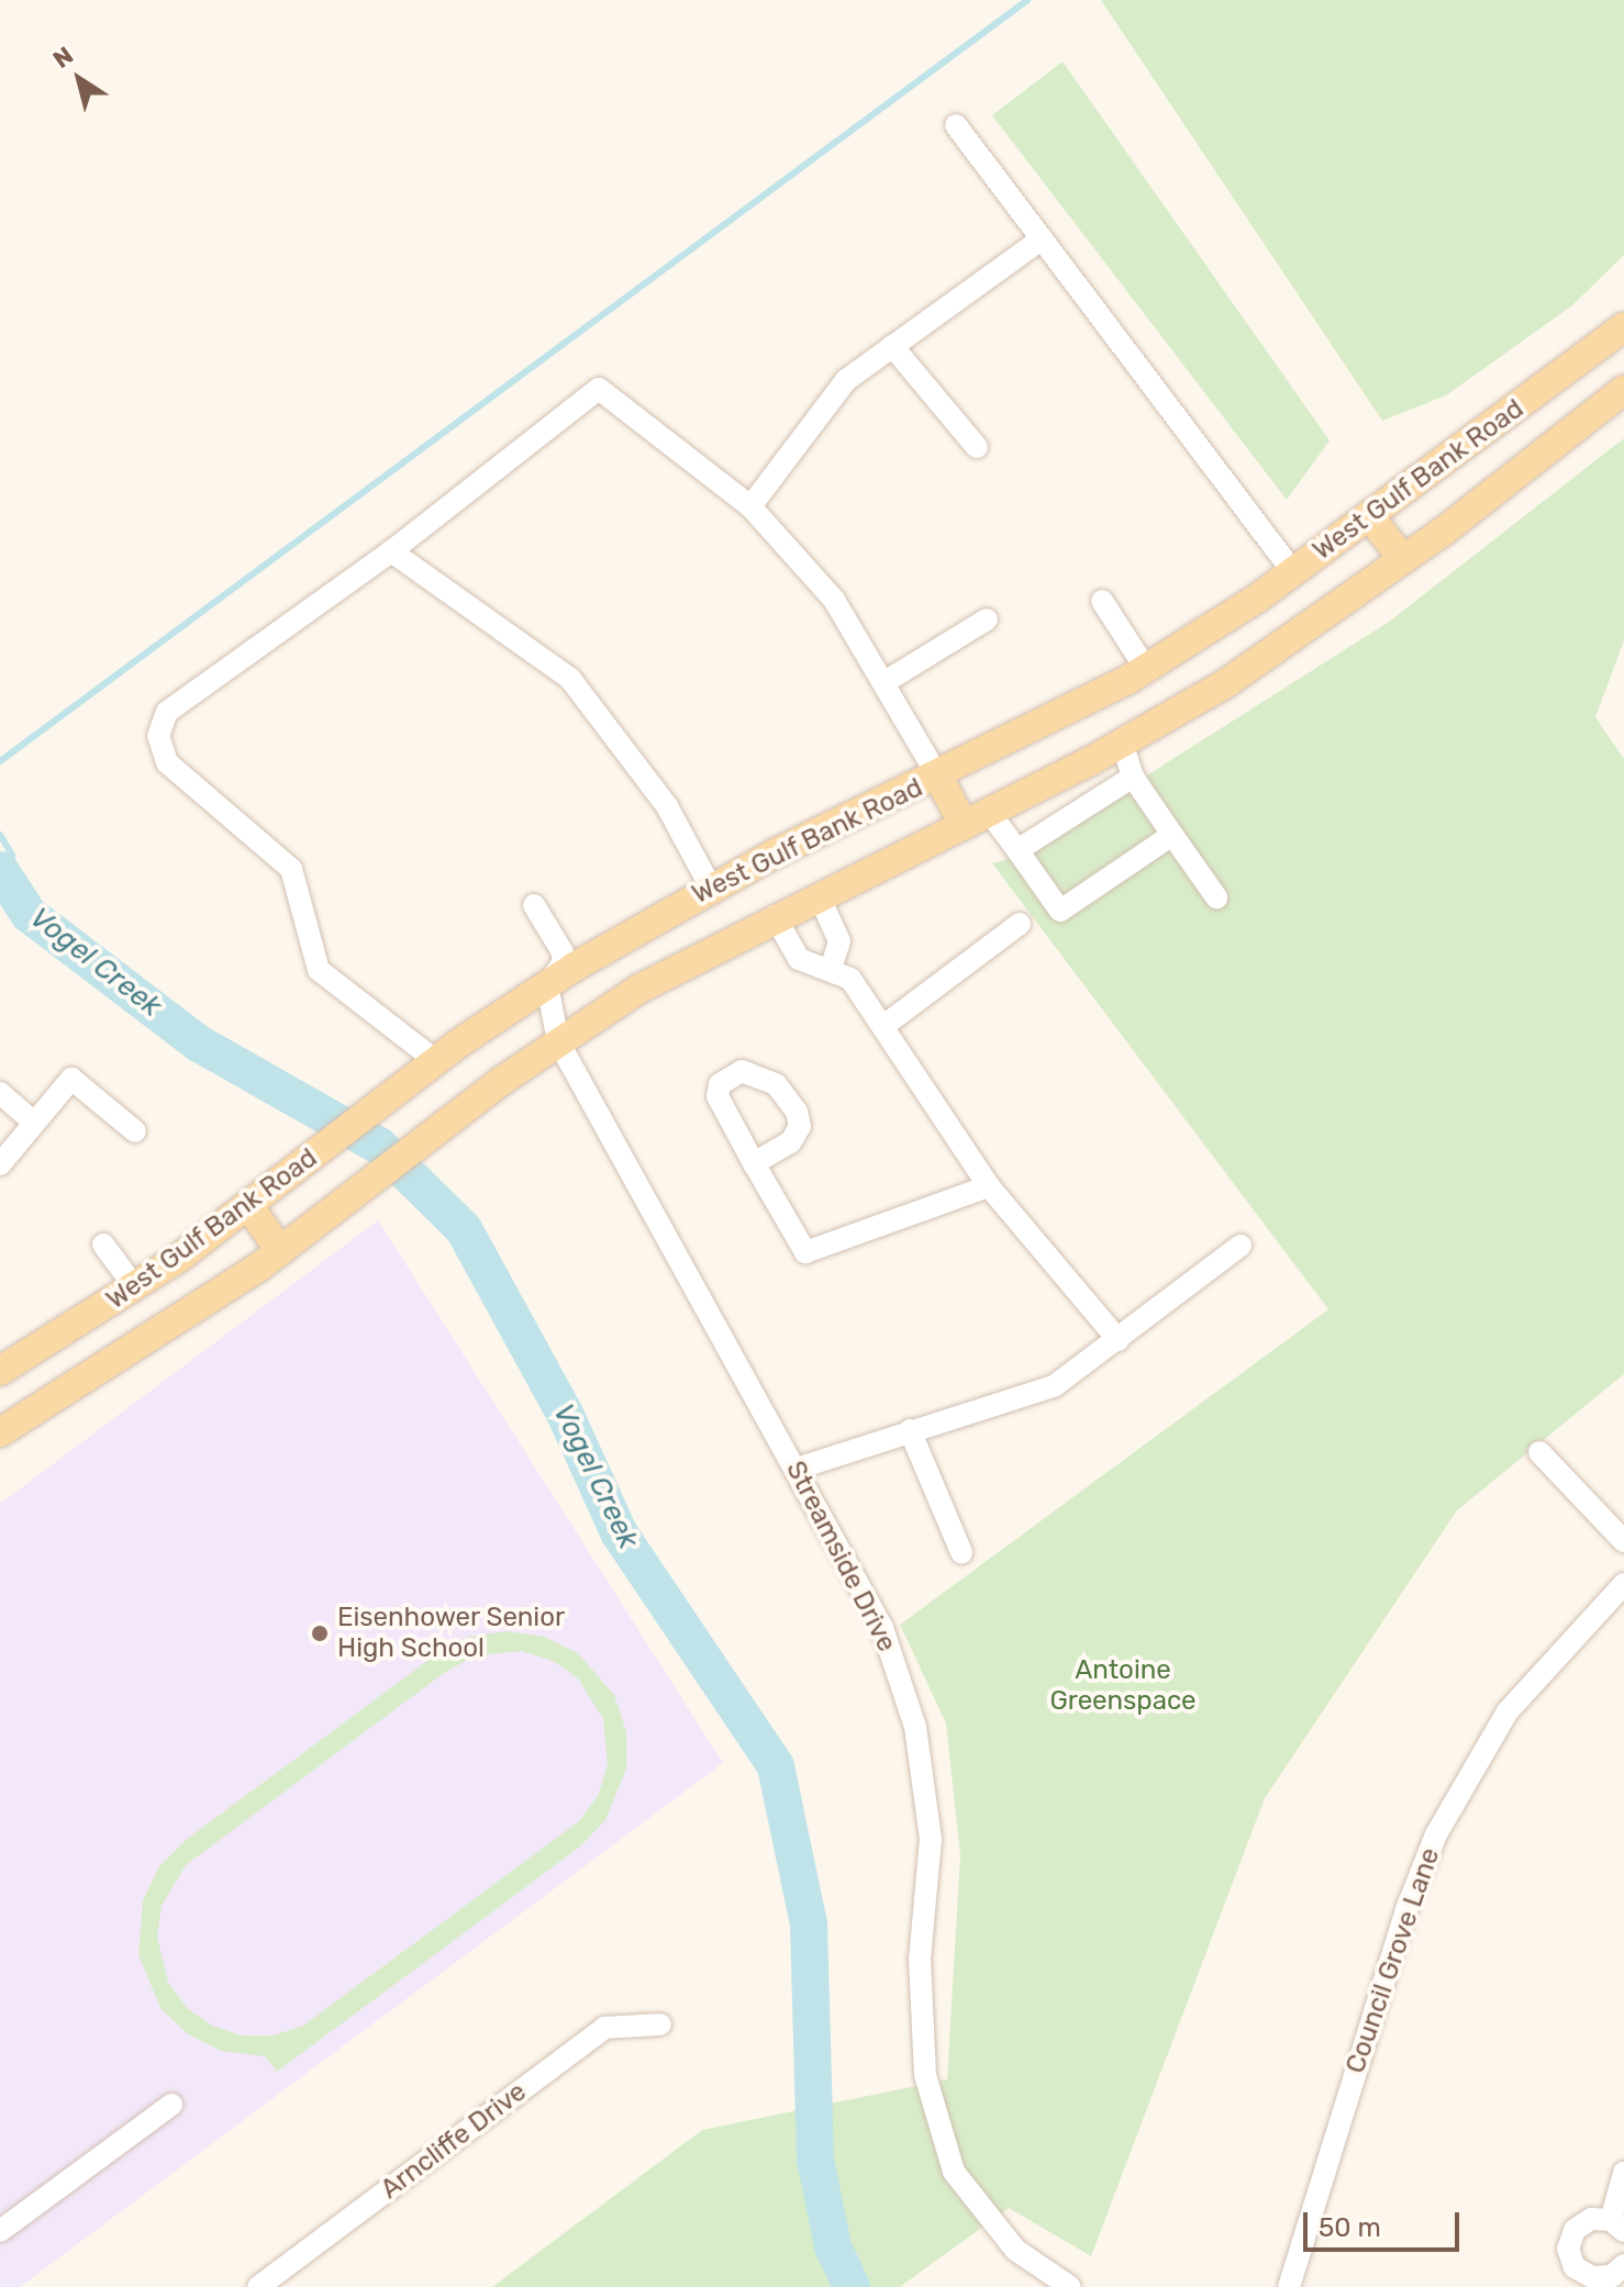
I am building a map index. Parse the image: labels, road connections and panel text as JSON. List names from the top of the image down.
{
  "streets": {
    "main road": ["West Gulf Bank Road"],
    "street": ["Streamside Drive", "Council Grove Lane", "Arncliffe Drive"]
  },
  "crossings": [
    ["West Gulf Bank Road", "Streamside Drive"]
  ],
  "water": ["Vogel Creek"],
  "parks": ["Antoine Greenspace"],
  "places": ["Eisenhower Senior High School"],
  "scale_bar": "50 m",
  "north": "top left"
}
